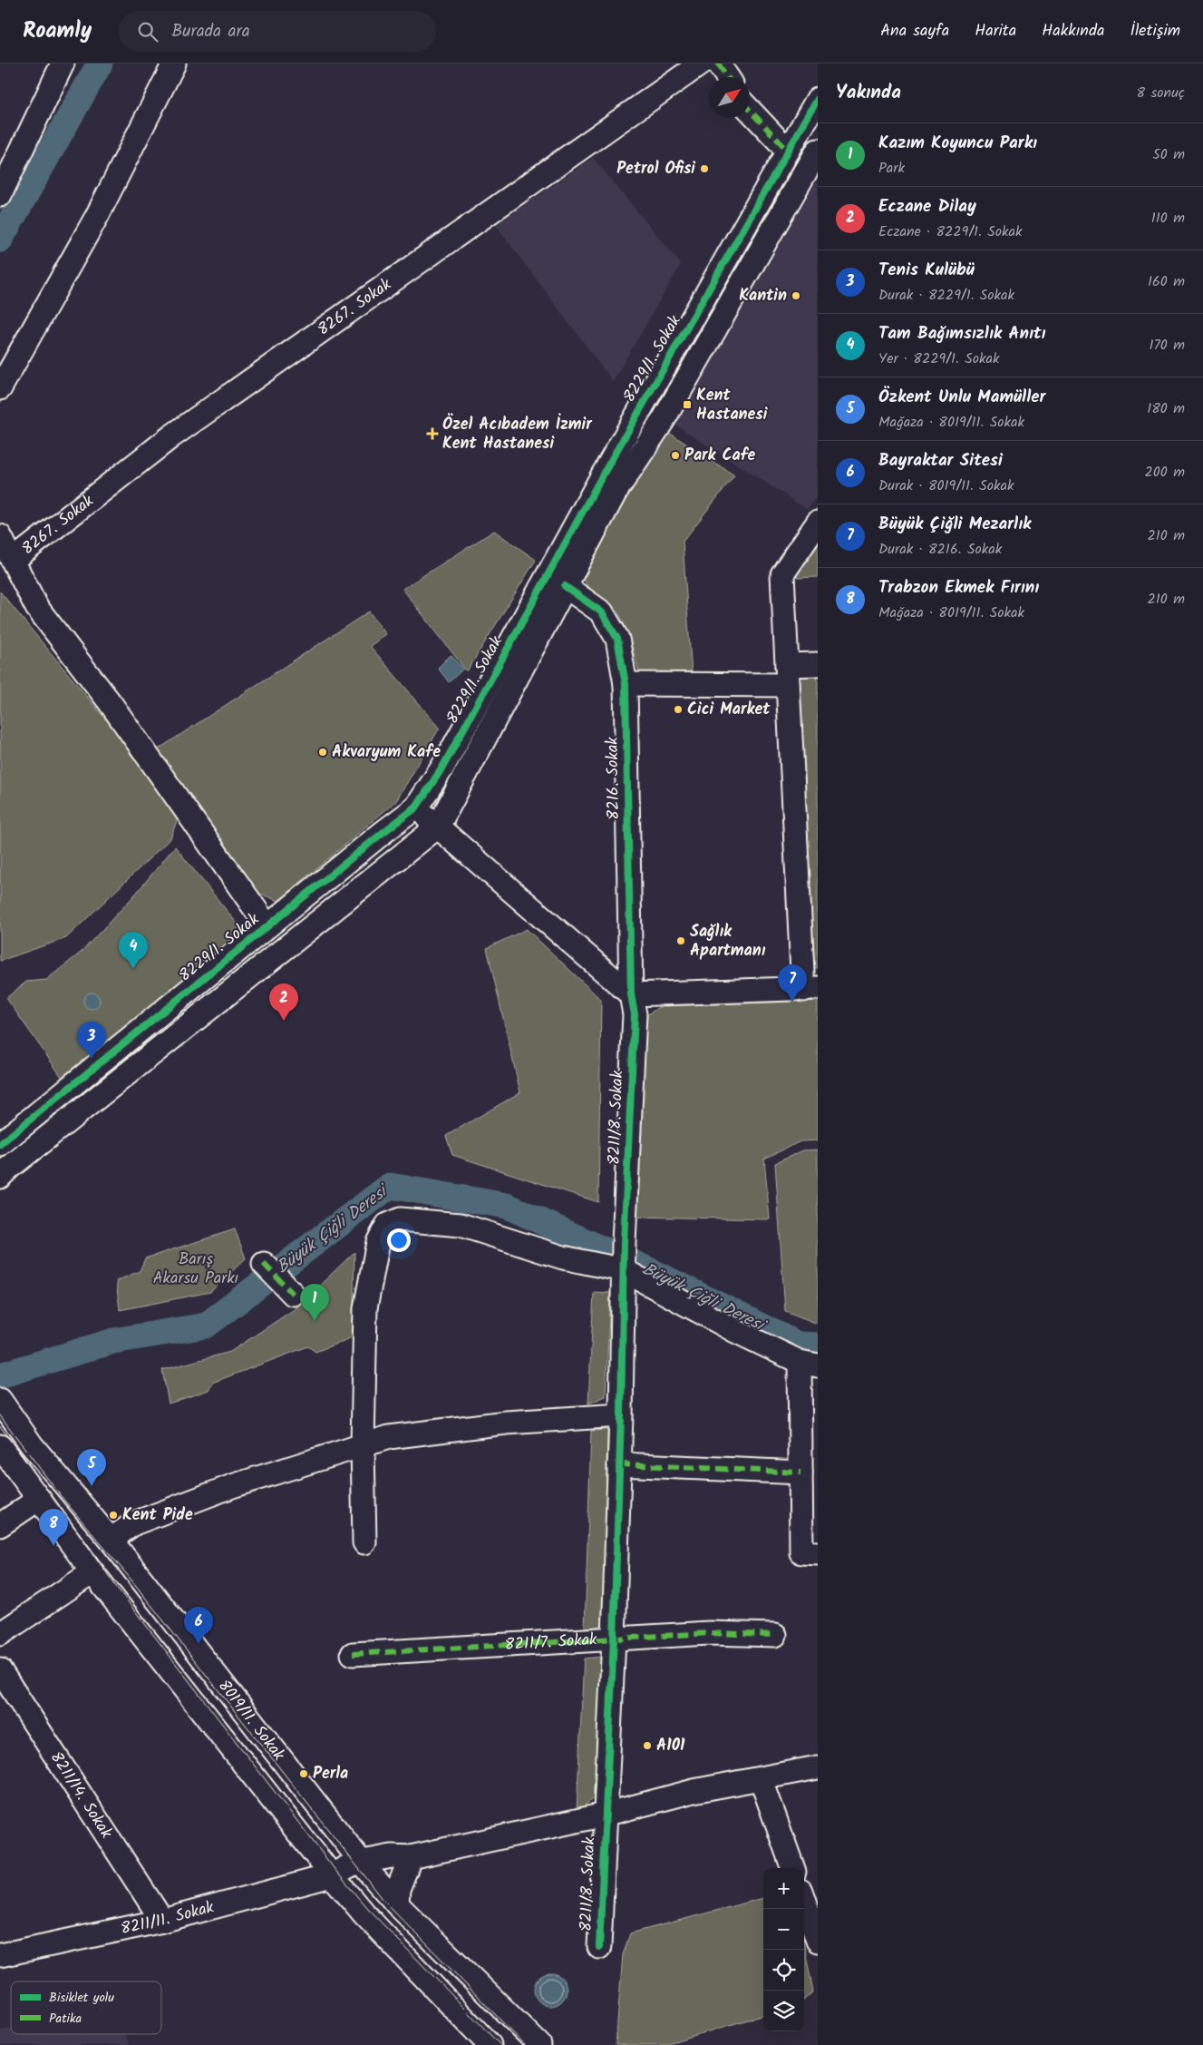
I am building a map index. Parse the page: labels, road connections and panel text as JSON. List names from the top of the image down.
{
  "streets": {
    "street": [
      "8267. Sokak",
      "8229/1. Sokak",
      "8216. Sokak",
      "8211/8. Sokak",
      "8211/7. Sokak",
      "8019/11. Sokak",
      "8211/14. Sokak",
      "8211/11. Sokak"
    ]
  },
  "crossings": [
    ["8216. Sokak", "8211/8. Sokak"],
    ["8211/8. Sokak", "8211/7. Sokak"],
    ["8211/8. Sokak", "8211/11. Sokak"],
    ["8019/11. Sokak", "8211/11. Sokak"],
    ["8211/14. Sokak", "8211/11. Sokak"]
  ],
  "water": ["Büyük Çiğli Deresi"],
  "parks": ["Barış Akarsu Parkı"],
  "places": {
    "other": [
      "Petrol Ofisi",
      "Kantin",
      "Park Cafe",
      "Cici Market",
      "Akvaryum Kafe",
      "Sağlık Apartmanı",
      "Kent Pide",
      "A101",
      "Perla"
    ],
    "transit": ["Kent Hastanesi"],
    "health": ["Özel Acıbadem İzmir Kent Hastanesi"]
  },
  "legend": ["Bisiklet yolu", "Patika"],
  "north": "top right",
  "page": {
    "header": "Roamly",
    "search": "Burada ara",
    "nav": [
      "Ana sayfa",
      "Harita",
      "Hakkında",
      "İletişim"
    ],
    "heading": ["Yakında", "8 sonuç"],
    "list": [
      {
        "mark": "1",
        "name": "Kazım Koyuncu Parkı",
        "note": "Park",
        "value": "50 m"
      },
      {
        "mark": "2",
        "name": "Eczane Dilay",
        "note": "Eczane · 8229/1. Sokak",
        "value": "110 m"
      },
      {
        "mark": "3",
        "name": "Tenis Kulübü",
        "note": "Durak · 8229/1. Sokak",
        "value": "160 m"
      },
      {
        "mark": "4",
        "name": "Tam Bağımsızlık Anıtı",
        "note": "Yer · 8229/1. Sokak",
        "value": "170 m"
      },
      {
        "mark": "5",
        "name": "Özkent Unlu Mamüller",
        "note": "Mağaza · 8019/11. Sokak",
        "value": "180 m"
      },
      {
        "mark": "6",
        "name": "Bayraktar Sitesi",
        "note": "Durak · 8019/11. Sokak",
        "value": "200 m"
      },
      {
        "mark": "7",
        "name": "Büyük Çiğli Mezarlık",
        "note": "Durak · 8216. Sokak",
        "value": "210 m"
      },
      {
        "mark": "8",
        "name": "Trabzon Ekmek Fırını",
        "note": "Mağaza · 8019/11. Sokak",
        "value": "210 m"
      }
    ],
    "pins": [
      "4",
      "7",
      "2",
      "3",
      "1",
      "5",
      "8",
      "6"
    ],
    "map_buttons": ["+", "−"]
  }
}
